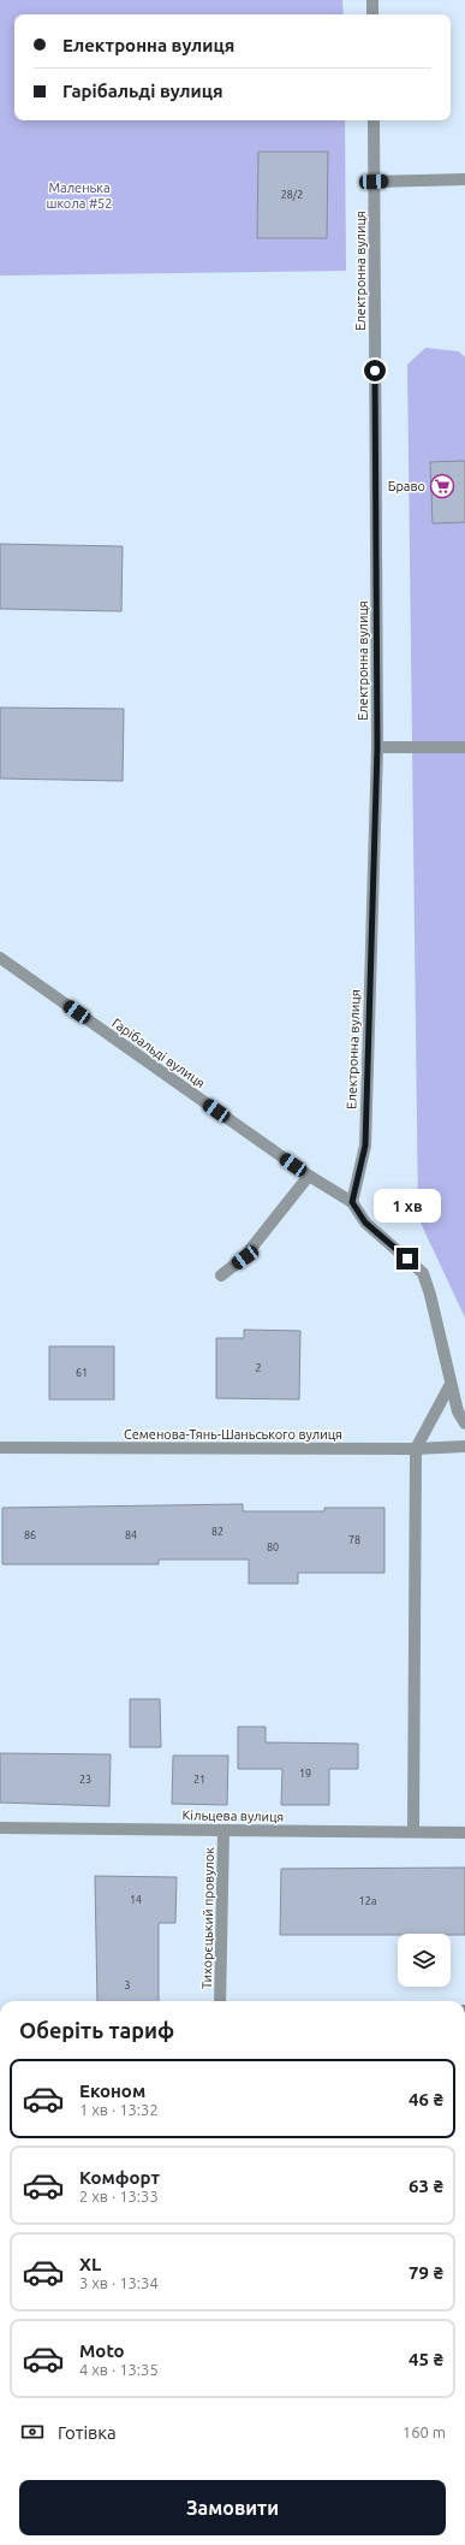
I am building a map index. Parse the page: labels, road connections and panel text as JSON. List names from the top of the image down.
{
  "streets": {
    "street": [
      "Електронна вулиця",
      "Гарібальді вулиця",
      "Семенова-Тянь-Шаньського вулиця",
      "Кільцева вулиця",
      "Тихорєцький провулок"
    ]
  },
  "crossings": [
    ["Електронна вулиця", "Гарібальді вулиця"],
    ["Кільцева вулиця", "Тихорєцький провулок"]
  ],
  "parks": ["Маленька школа #52"],
  "places": {
    "supermarket": ["Браво"]
  },
  "house_numbers": [
    "28/2",
    "2",
    "61",
    "82",
    "86",
    "84",
    "78",
    "80",
    "19",
    "23",
    "21",
    "14",
    "12а",
    "3"
  ],
  "page": {
    "banner": ["Електронна вулиця", "Гарібальді вулиця"],
    "bubble": "1 хв",
    "heading": "Оберіть тариф",
    "list": [
      {
        "name": "Економ",
        "note": "1 хв · 13:32",
        "value": "46 ₴"
      },
      {
        "name": "Комфорт",
        "note": "2 хв · 13:33",
        "value": "63 ₴"
      },
      {
        "name": "XL",
        "note": "3 хв · 13:34",
        "value": "79 ₴"
      },
      {
        "name": "Moto",
        "note": "4 хв · 13:35",
        "value": "45 ₴"
      }
    ],
    "pay": ["Готівка", "160 m"],
    "buttons": "Замовити"
  }
}
